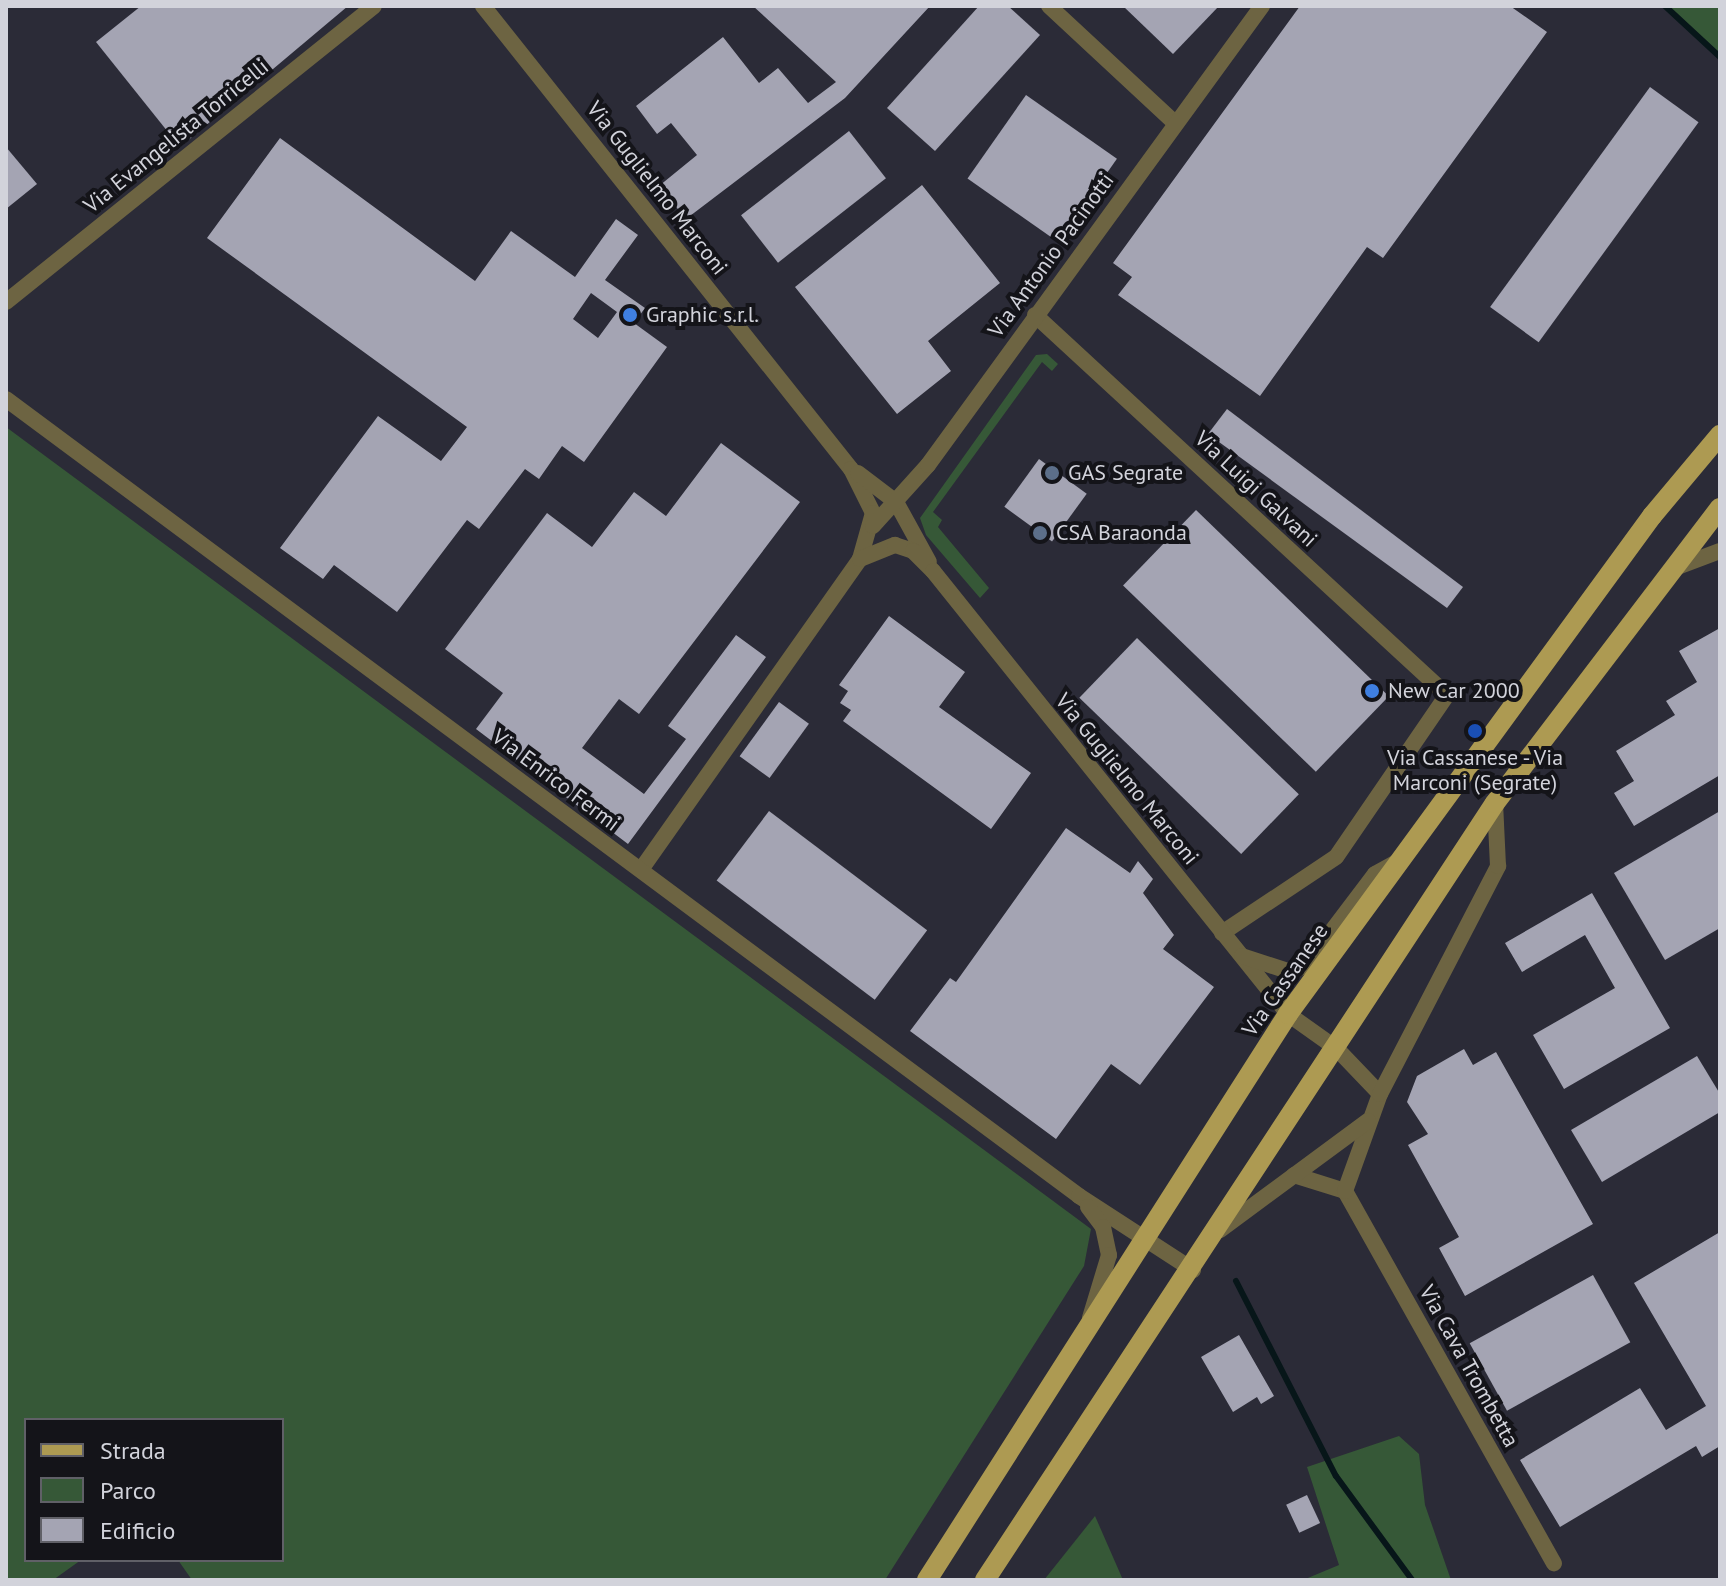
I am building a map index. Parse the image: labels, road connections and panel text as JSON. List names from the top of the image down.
{
  "streets": {
    "main road": ["Via Cassanese"],
    "street": [
      "Via Evangelista Torricelli",
      "Via Guglielmo Marconi",
      "Via Antonio Pacinotti",
      "Via Luigi Galvani",
      "Via Enrico Fermi",
      "Via Cava Trombetta"
    ]
  },
  "crossings": [
    ["Via Guglielmo Marconi", "Via Antonio Pacinotti"],
    ["Via Guglielmo Marconi", "Via Luigi Galvani"],
    ["Via Guglielmo Marconi", "Via Cassanese"],
    ["Via Antonio Pacinotti", "Via Luigi Galvani"],
    ["Via Enrico Fermi", "Via Cassanese"]
  ],
  "places": [
    "Graphic s.r.l.",
    "GAS Segrate",
    "CSA Baraonda",
    "New Car 2000",
    "Via Cassanese - Via Marconi (Segrate)"
  ],
  "legend": ["Strada", "Parco", "Edificio"]
}
